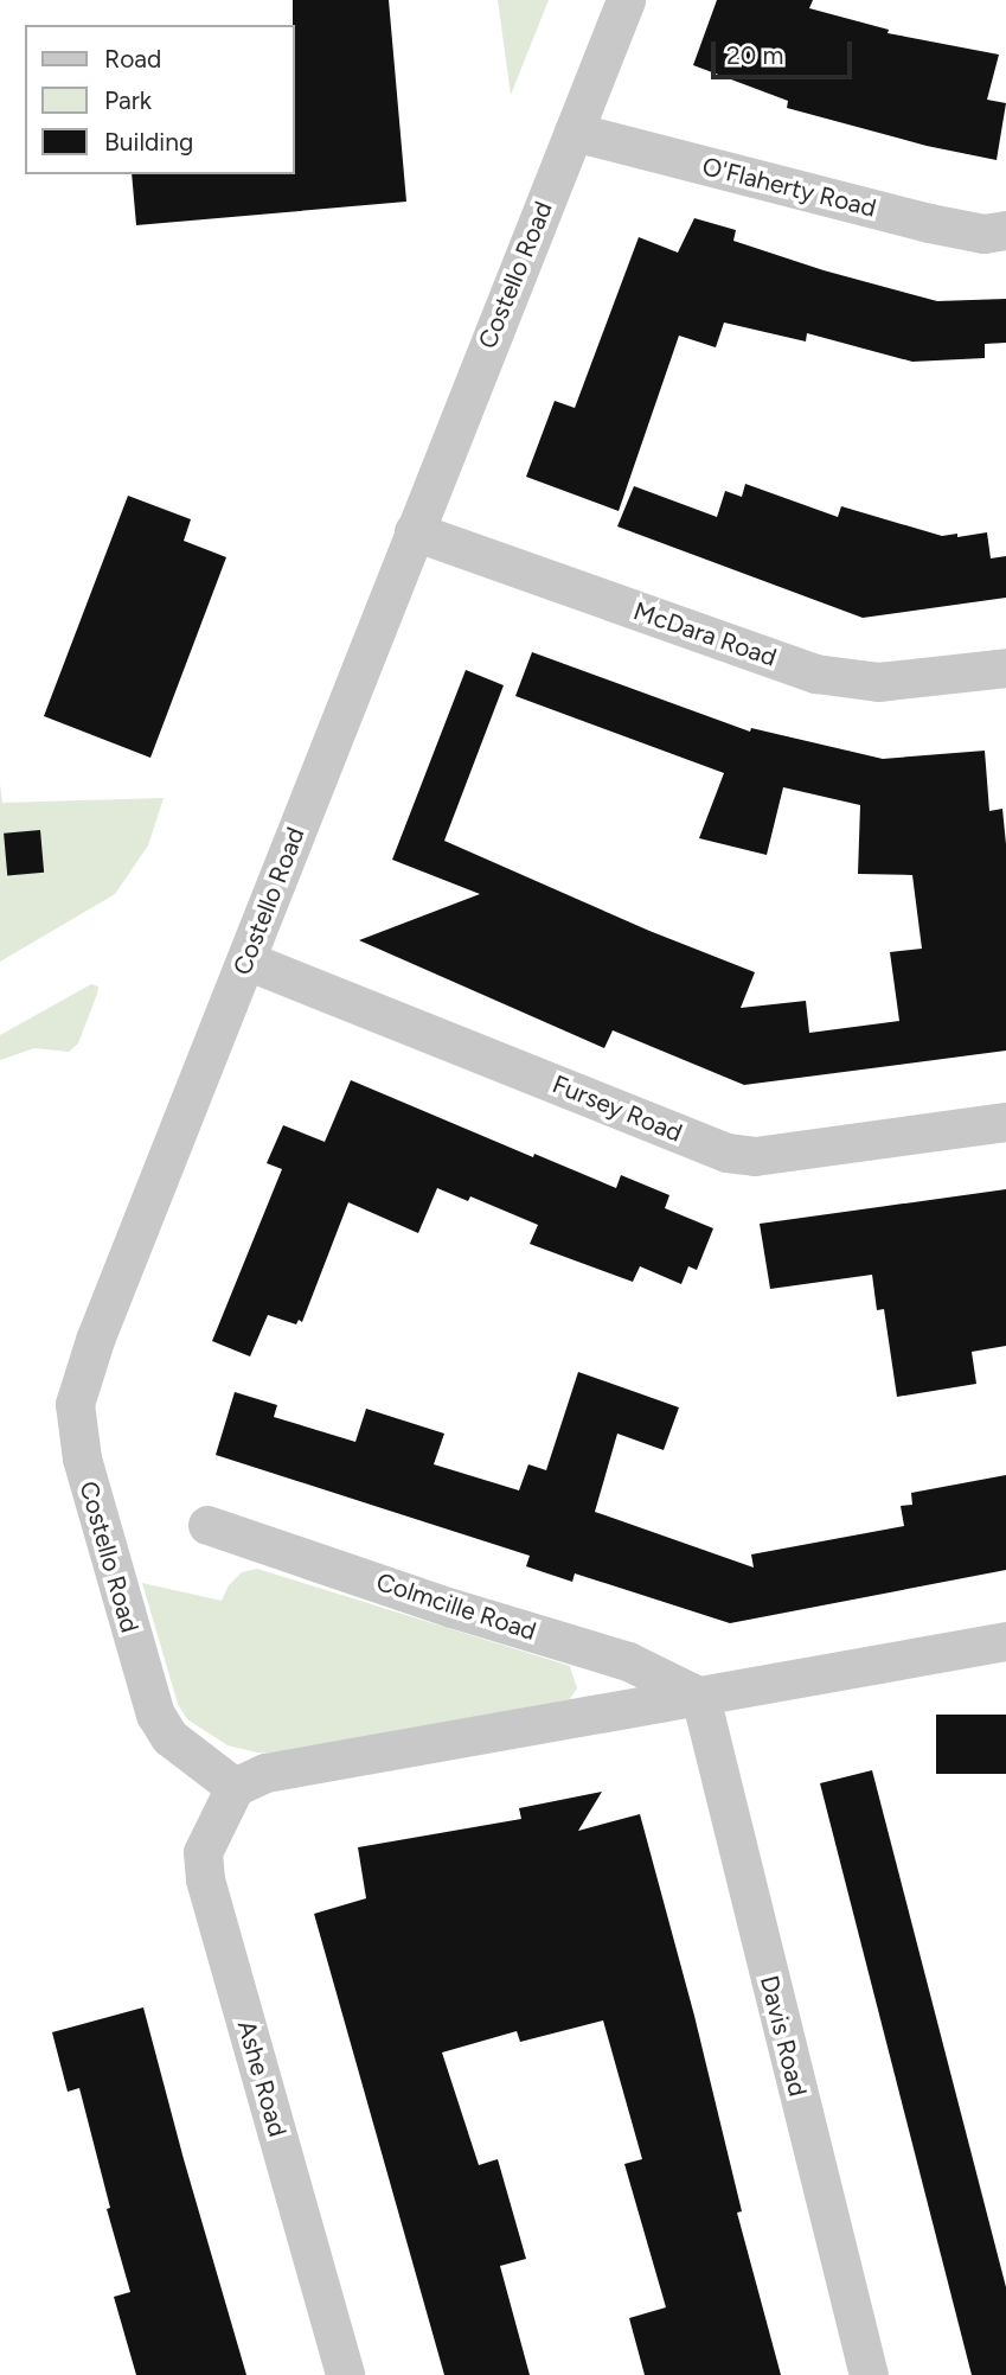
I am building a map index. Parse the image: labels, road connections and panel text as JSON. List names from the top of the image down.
{
  "streets": {
    "street": [
      "O'Flaherty Road",
      "Costello Road",
      "McDara Road",
      "Fursey Road",
      "Colmcille Road",
      "Davis Road",
      "Ashe Road"
    ]
  },
  "crossings": [
    ["O'Flaherty Road", "Costello Road"],
    ["Costello Road", "McDara Road"],
    ["Costello Road", "Fursey Road"],
    ["Costello Road", "Ashe Road"],
    ["Colmcille Road", "Davis Road"]
  ],
  "legend": ["Road", "Park", "Building"],
  "scale_bar": "20 m"
}
